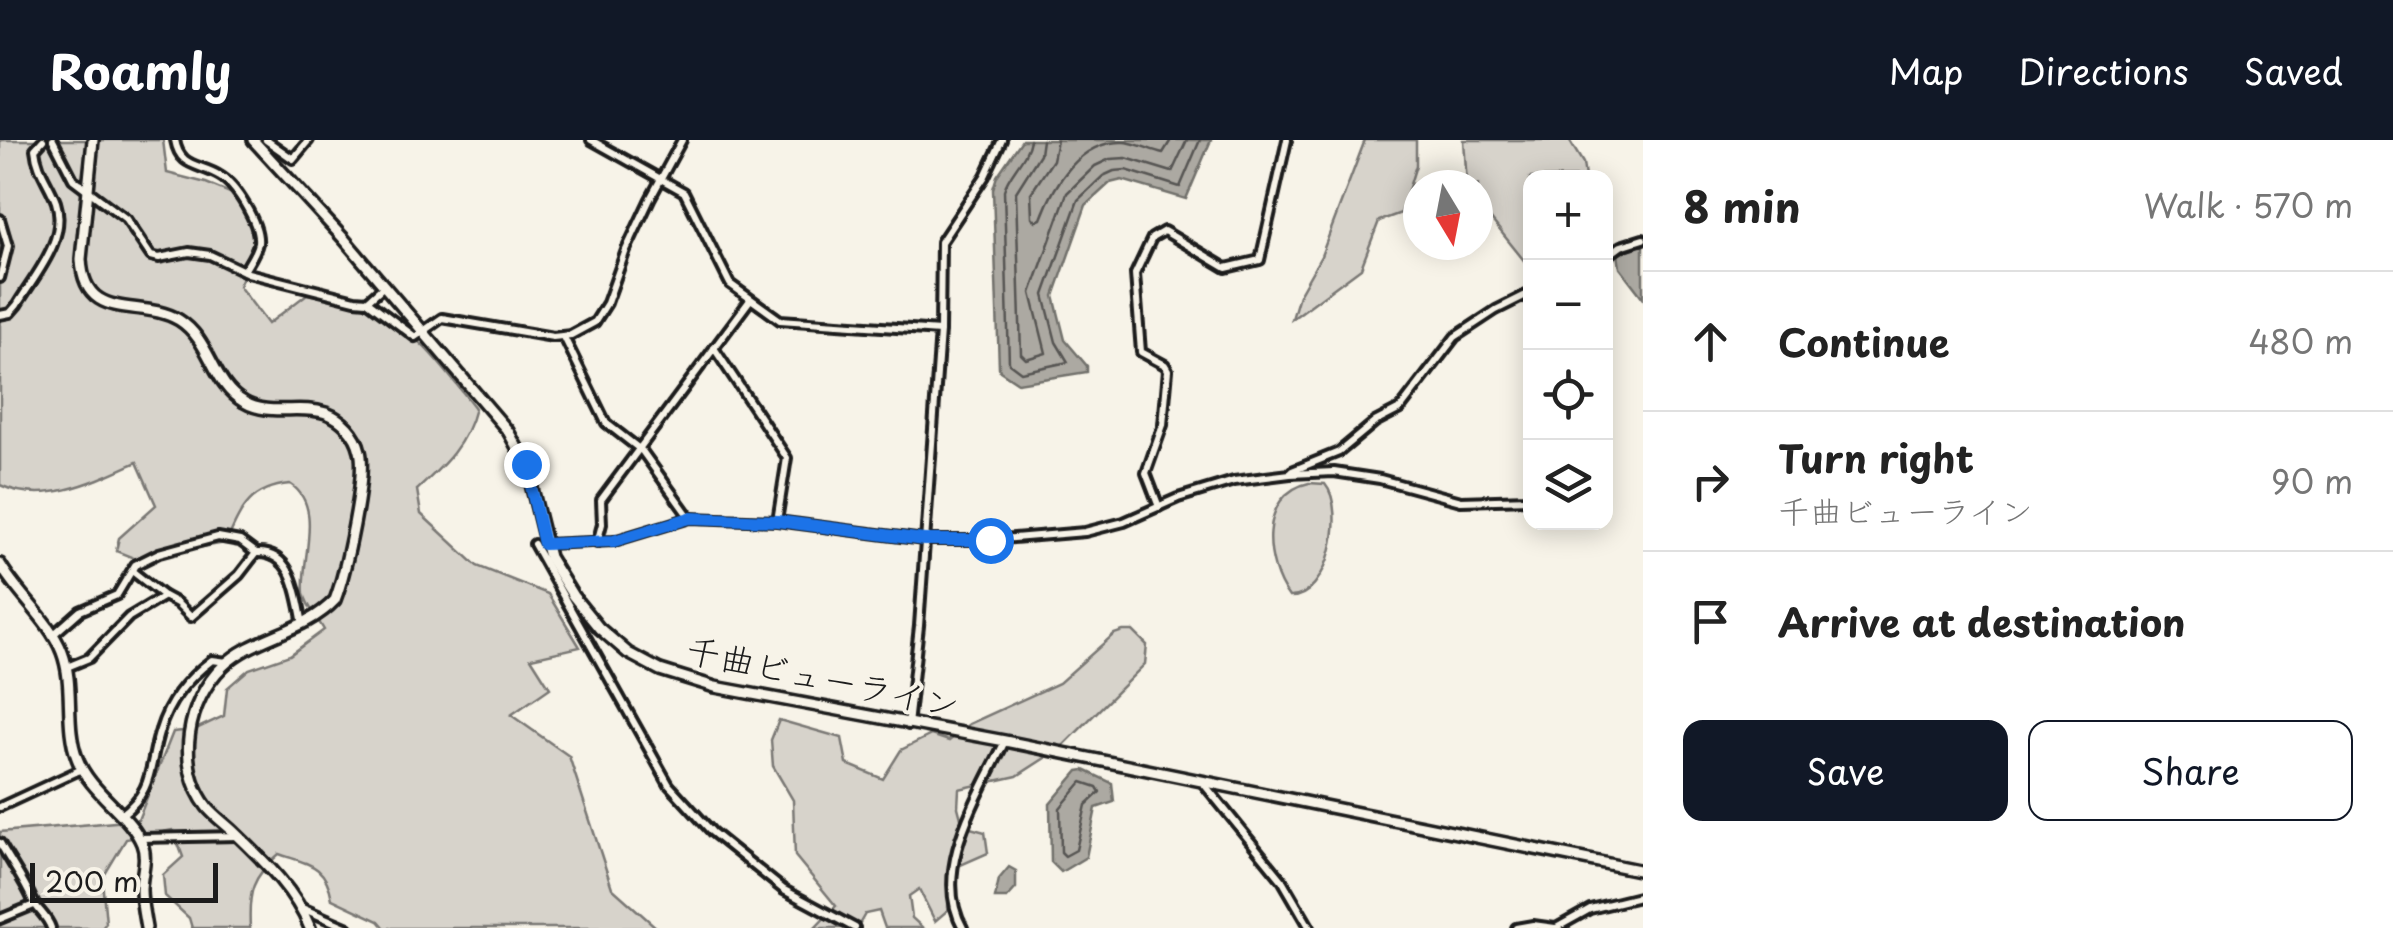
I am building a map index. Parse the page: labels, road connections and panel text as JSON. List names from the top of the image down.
{
  "streets": {
    "street": ["千曲ビューライン"]
  },
  "scale_bar": "200 m",
  "north": "bottom",
  "page": {
    "header": "Roamly",
    "nav": ["Map", "Directions", "Saved"],
    "heading": ["8 min", "Walk · 570 m"],
    "map_buttons": ["+", "−"],
    "list": [
      ["Continue", "480 m"],
      ["Turn right", "千曲ビューライン", "90 m"],
      "Arrive at destination"
    ],
    "buttons": ["Save", "Share"],
    "scale": "200 m"
  }
}
